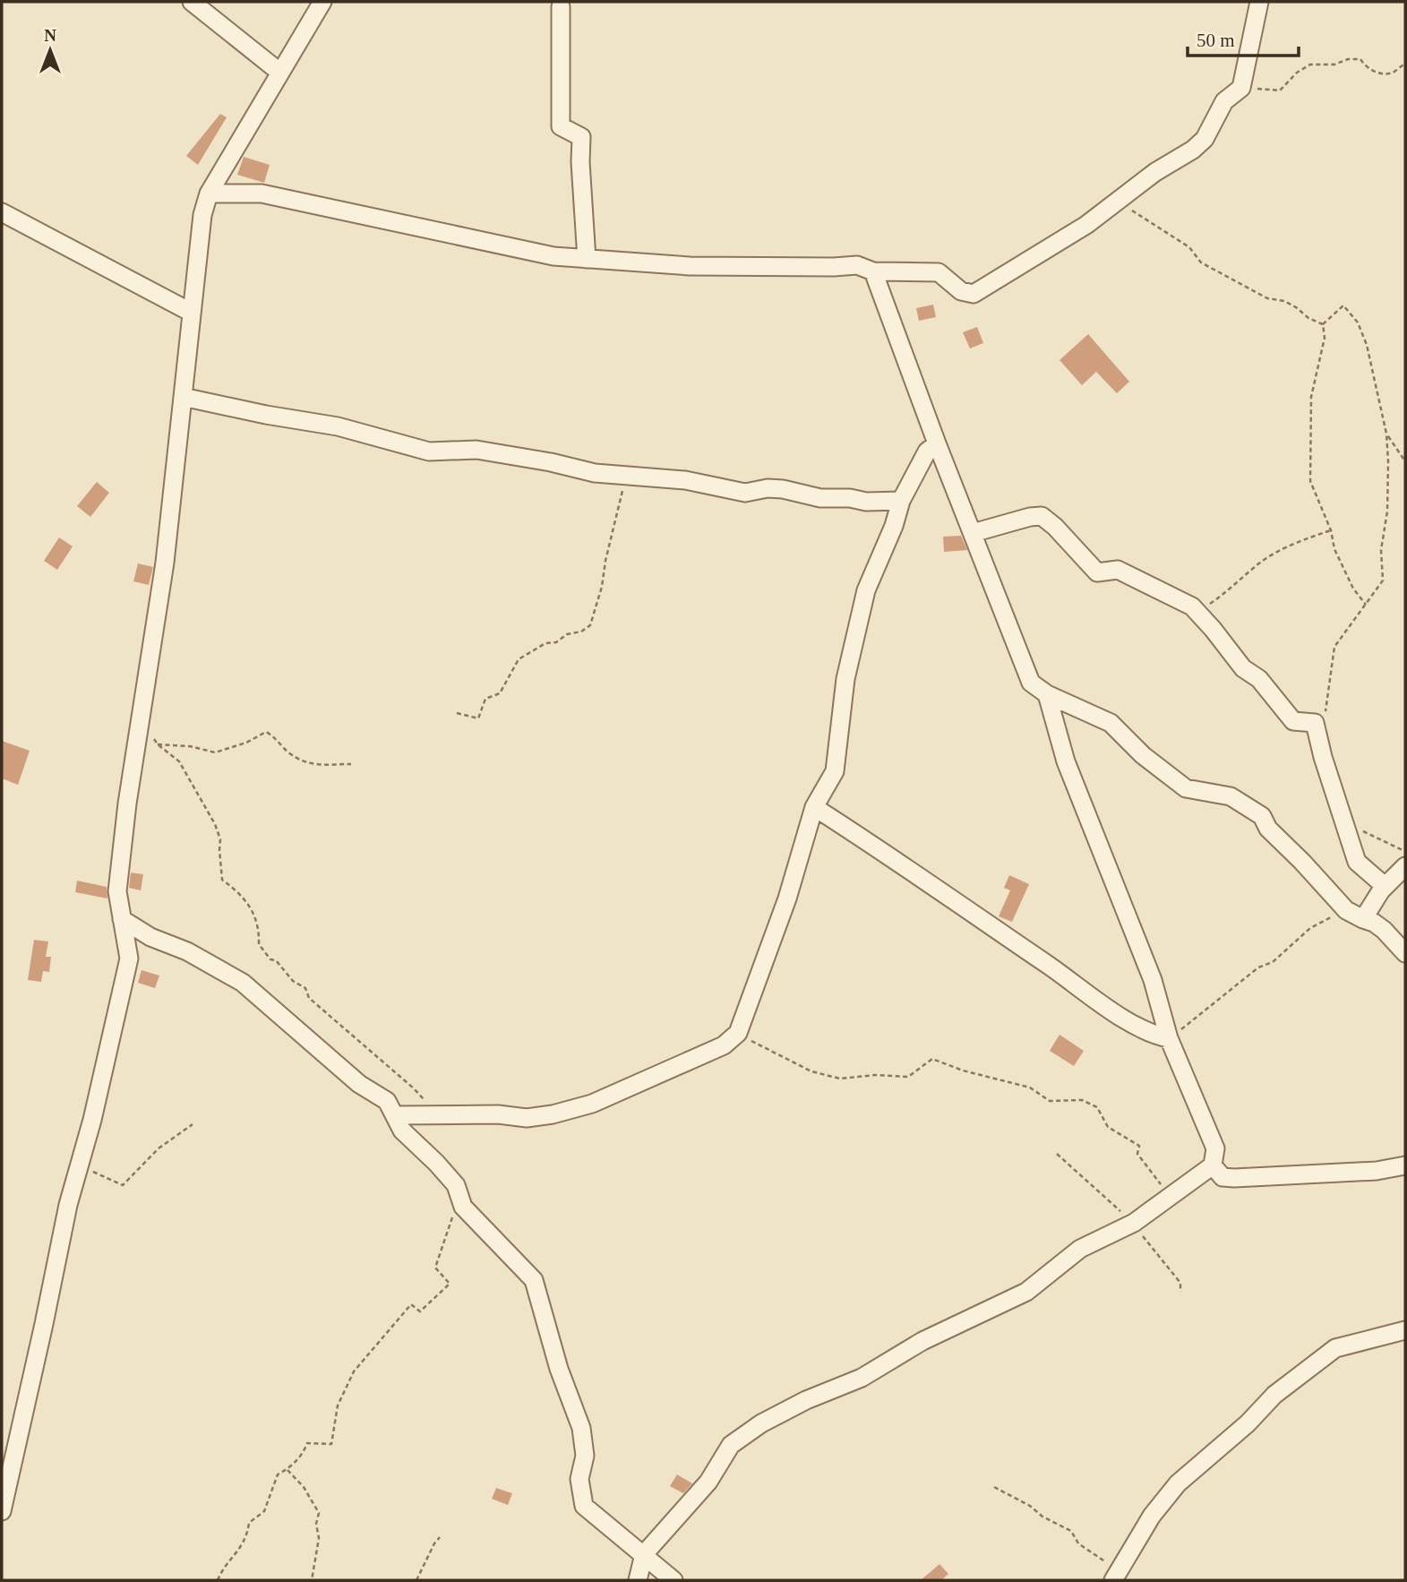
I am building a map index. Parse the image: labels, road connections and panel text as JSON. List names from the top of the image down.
{
  "scale_bar": "50 m",
  "north": "top"
}
